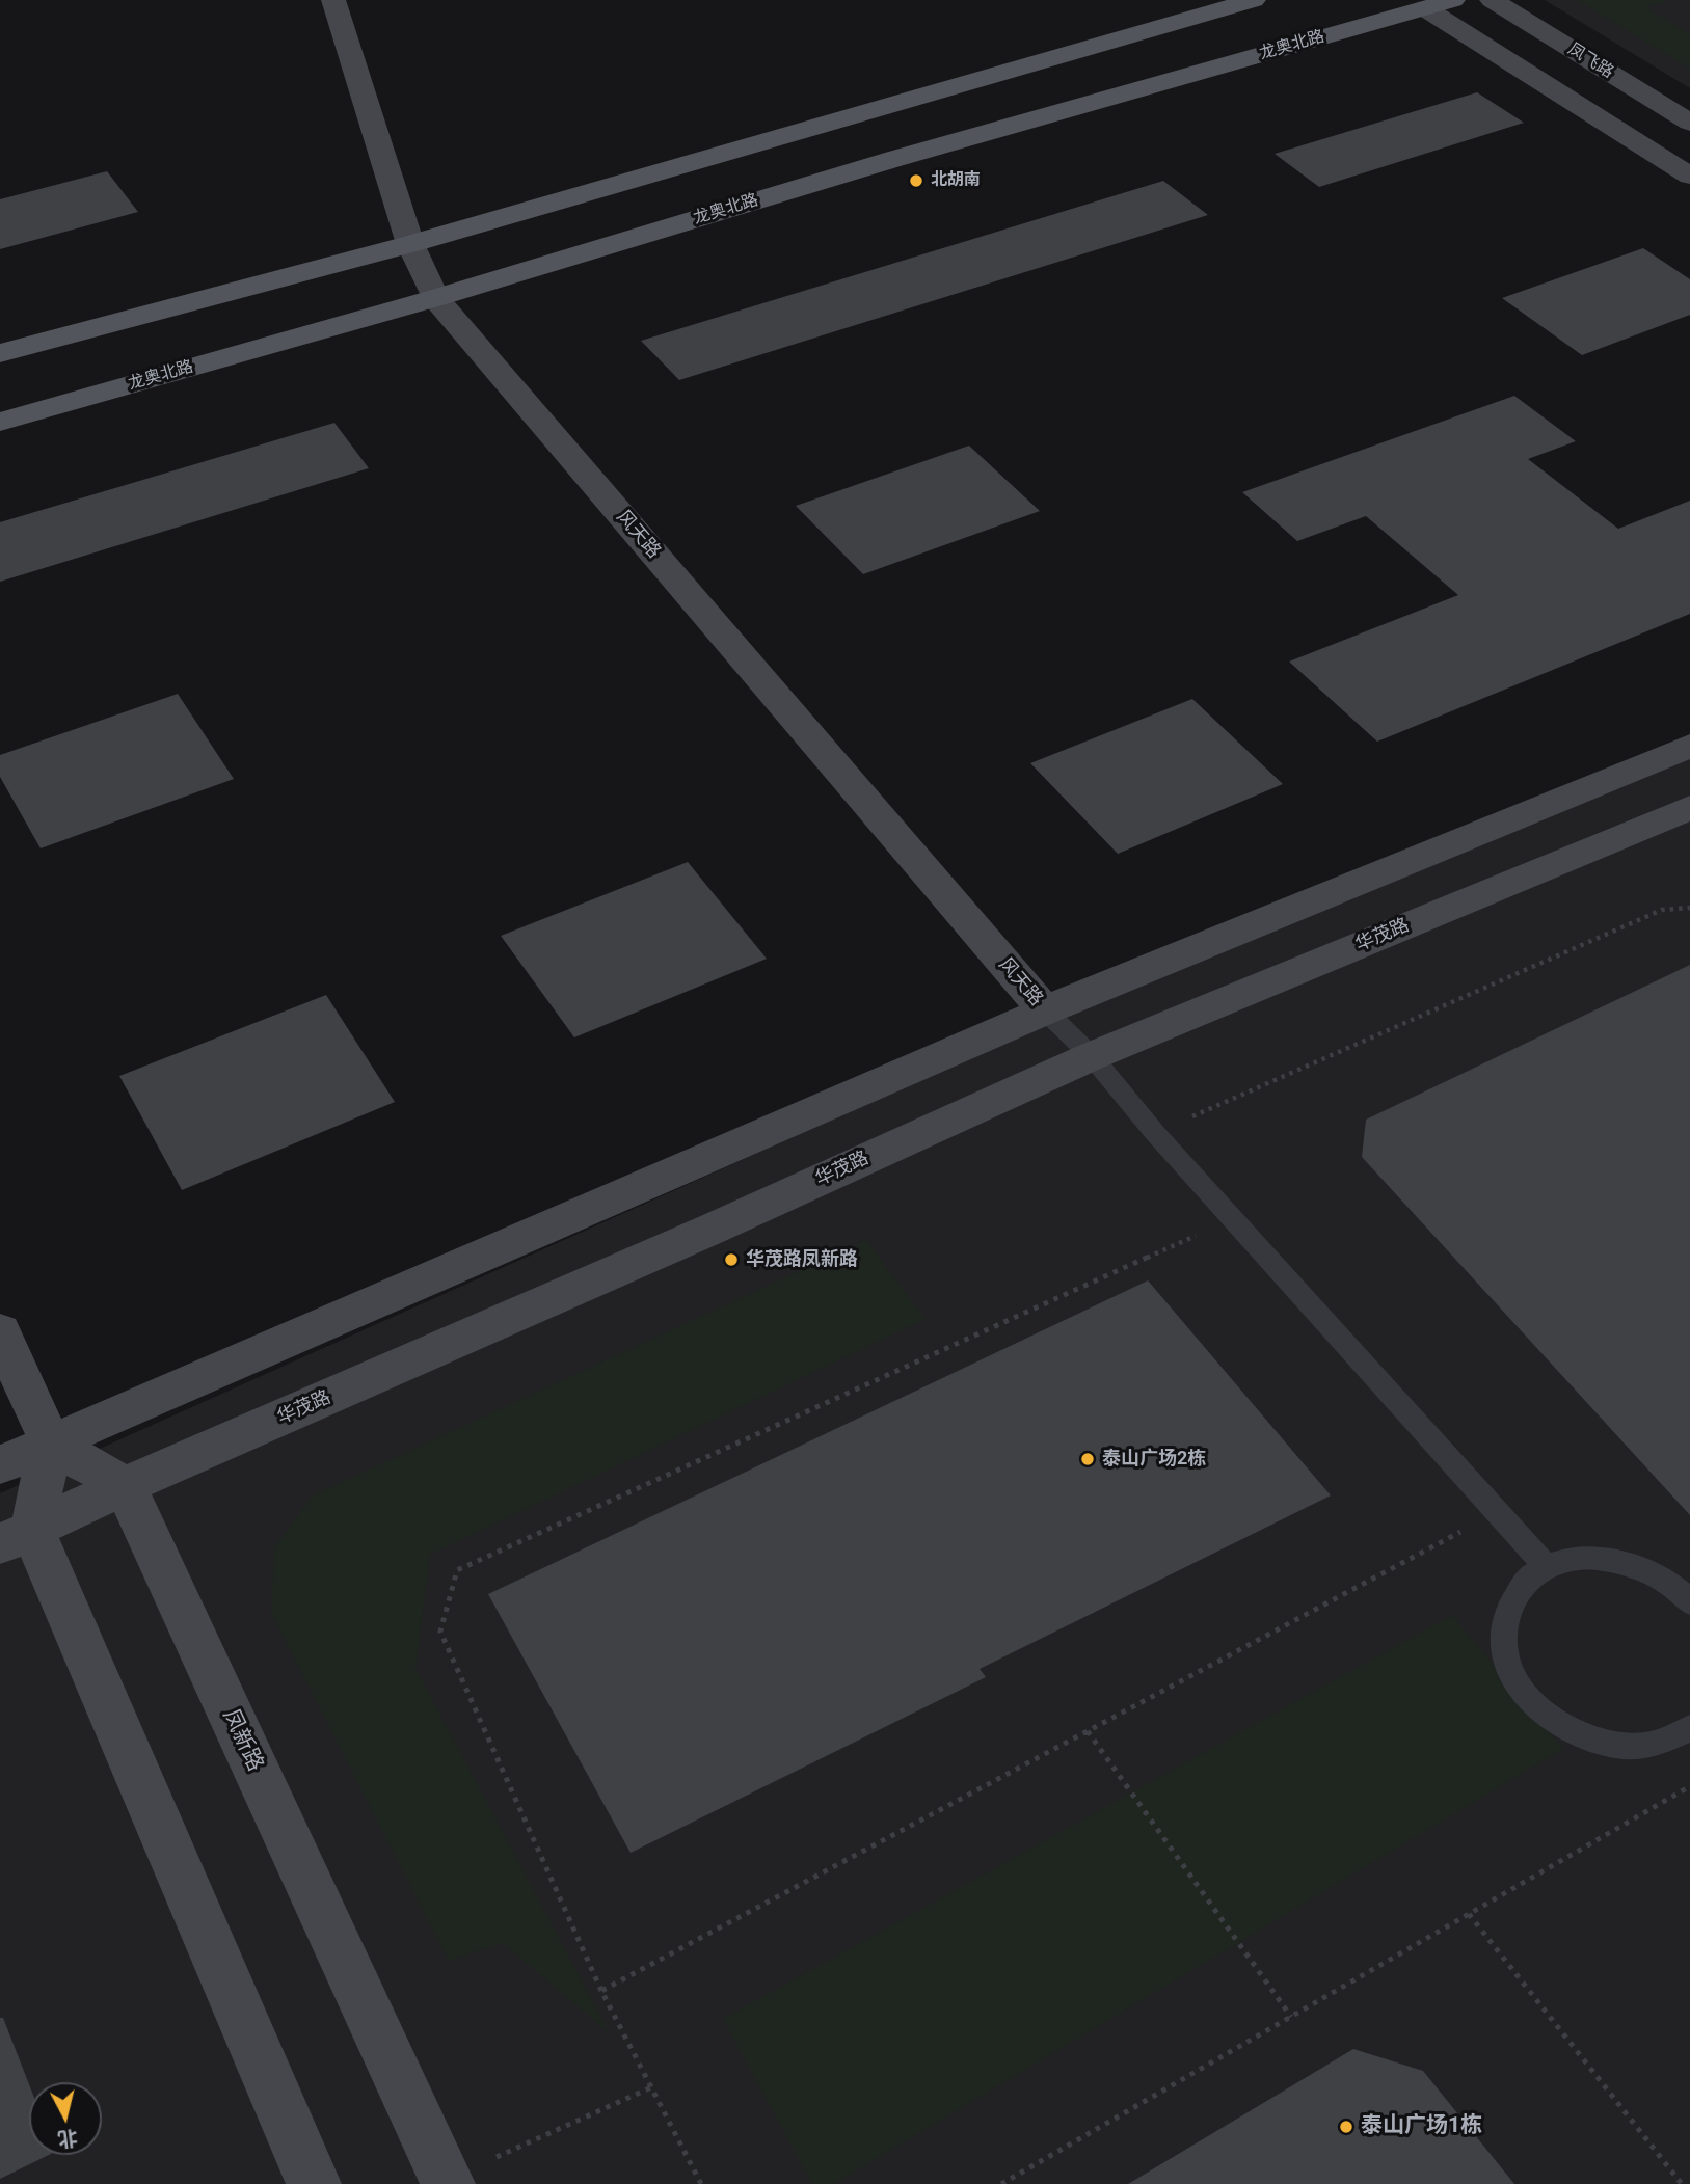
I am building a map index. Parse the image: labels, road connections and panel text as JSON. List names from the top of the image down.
{
  "streets": {
    "main road": ["龙奥北路"],
    "street": [
      "凤飞路",
      "风天路",
      "华茂路",
      "凤新路"
    ]
  },
  "crossings": [
    ["龙奥北路", "风天路"],
    ["华茂路", "凤新路"]
  ],
  "places": [
    "北胡南",
    "华茂路凤新路",
    "泰山广场2栋",
    "泰山广场1栋"
  ],
  "north": "bottom"
}
